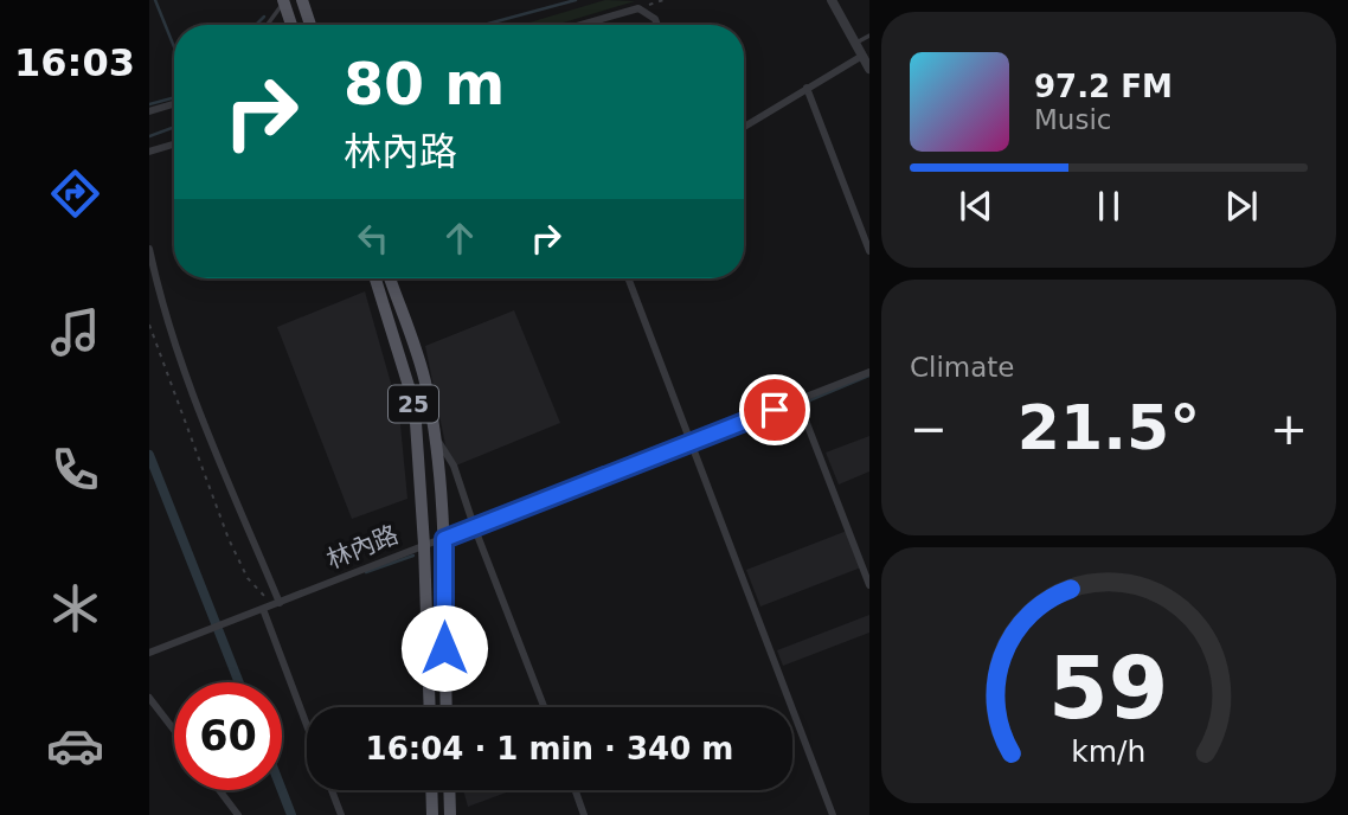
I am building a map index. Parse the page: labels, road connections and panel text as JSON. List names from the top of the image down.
{
  "streets": {
    "main road": ["25"],
    "street": ["林內路"]
  },
  "crossings": [
    ["25", "林內路"]
  ],
  "page": {
    "tabs": "16:03",
    "turn": ["80 m", "林內路"],
    "song": ["97.2 FM", "Music"],
    "tile": "Climate",
    "heat": ["−", "21.5°", "+"],
    "limit": "60",
    "trip": "16:04 · 1 min · 340 m",
    "gauge": ["59", "km/h"]
  }
}
